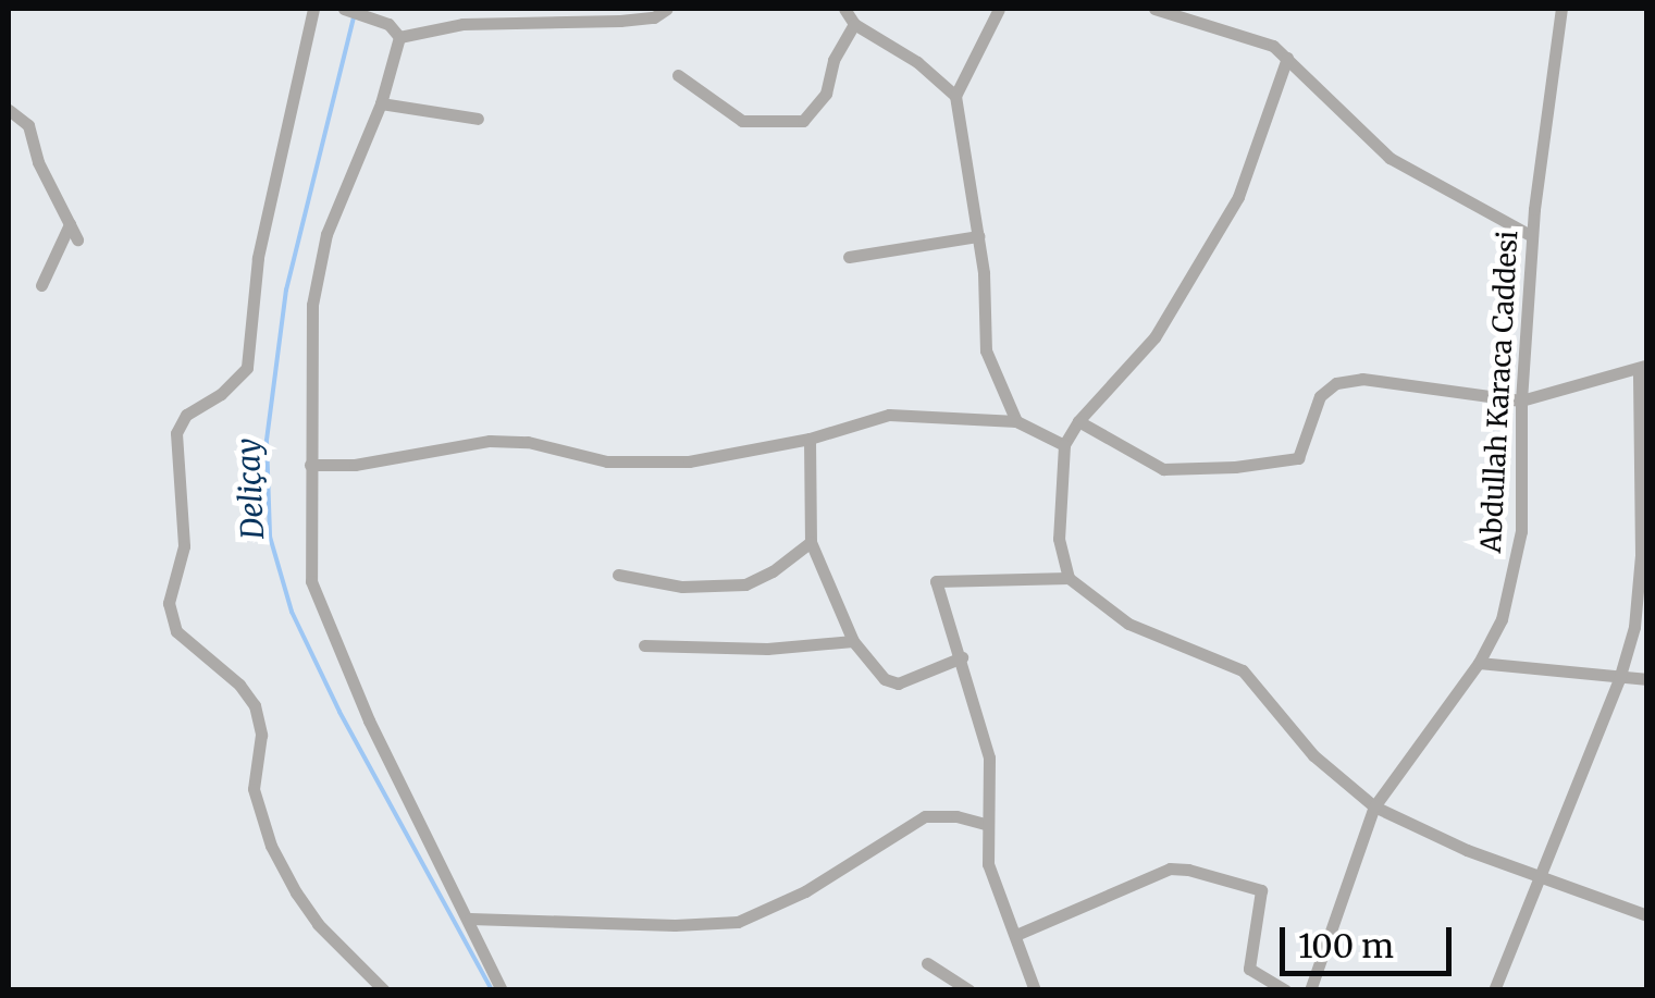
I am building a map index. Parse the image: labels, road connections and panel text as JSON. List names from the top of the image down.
{
  "streets": {
    "street": ["Abdullah Karaca Caddesi"]
  },
  "water": ["Deliçay"],
  "scale_bar": "100 m"
}
